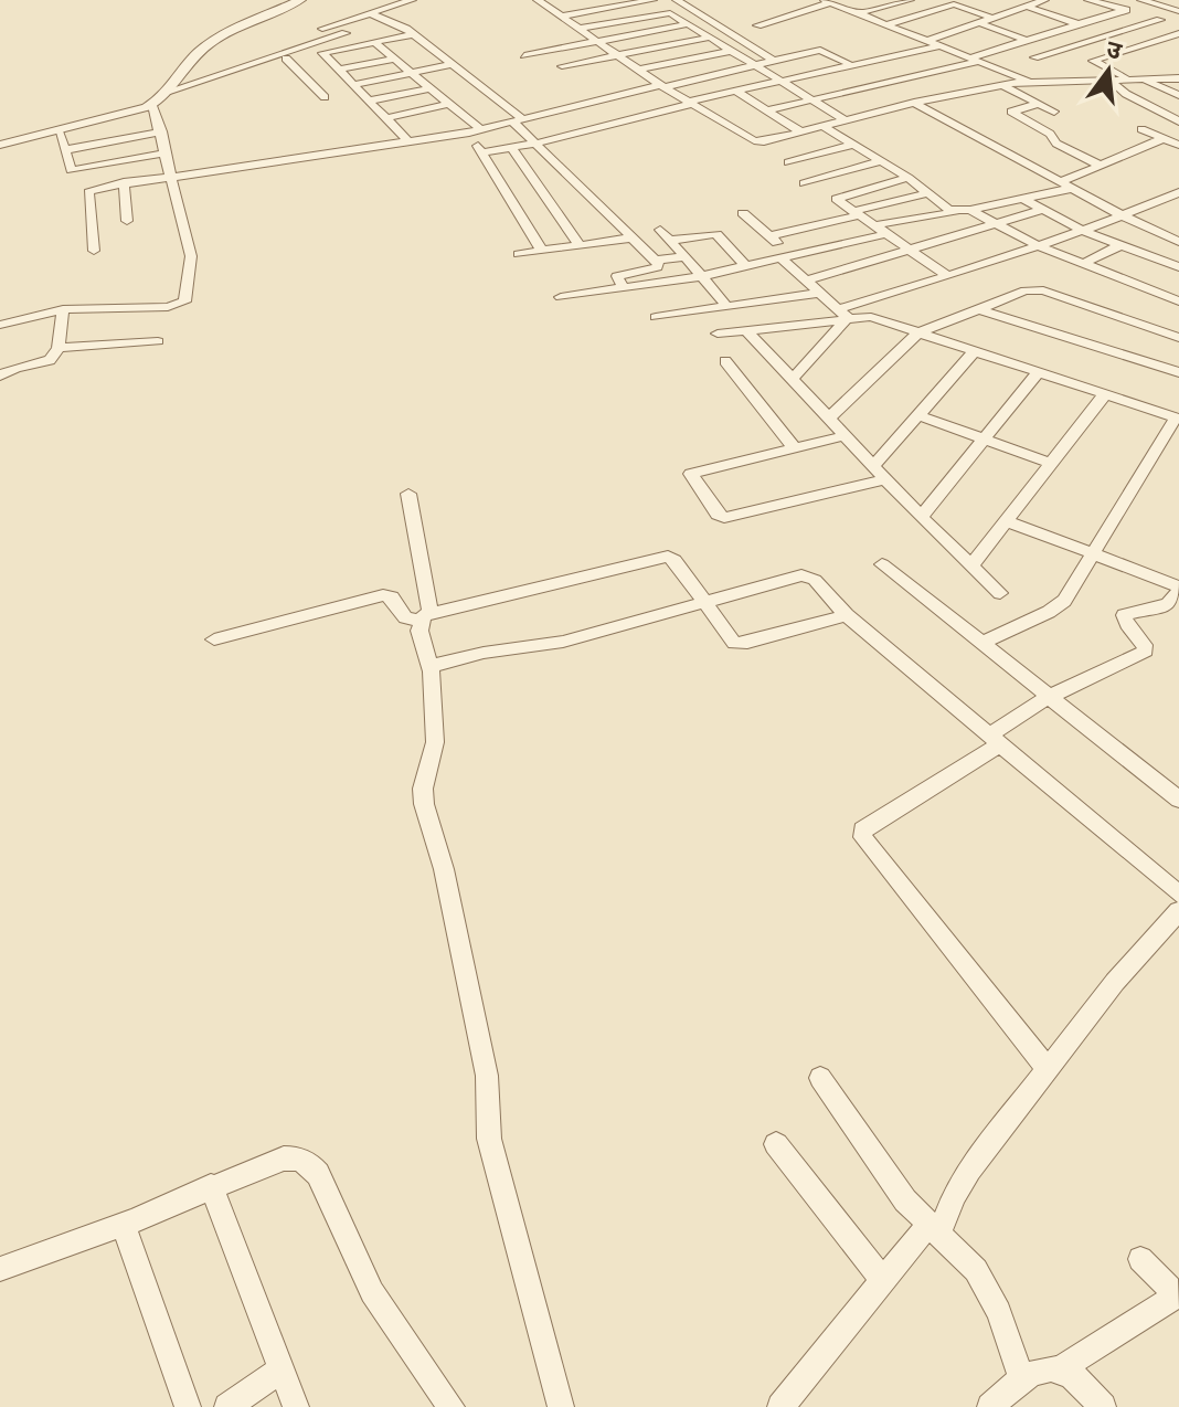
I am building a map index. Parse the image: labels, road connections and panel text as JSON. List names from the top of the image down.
{
  "north": "top"
}
